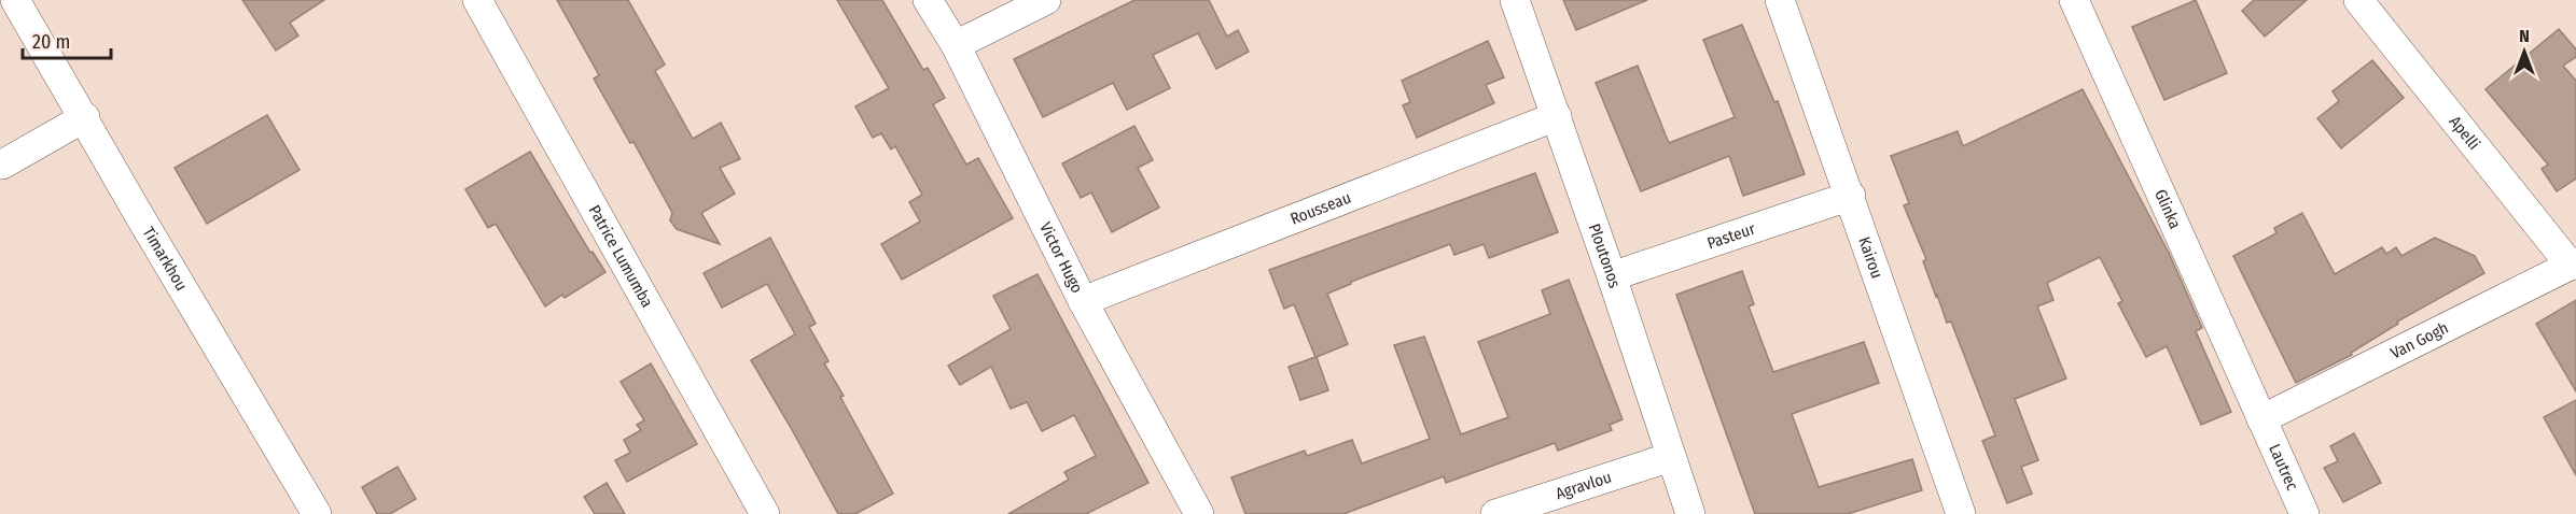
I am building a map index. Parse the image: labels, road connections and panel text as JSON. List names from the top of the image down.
{
  "streets": {
    "street": [
      "Apelli",
      "Rousseau",
      "Glinka",
      "Pasteur",
      "Ploutonos",
      "Patrice Lumumba",
      "Kairou",
      "Timarkhou",
      "Victor Hugo",
      "Van Gogh",
      "Lautrec",
      "Agravlou"
    ]
  },
  "crossings": [
    ["Apelli", "Van Gogh"],
    ["Rousseau", "Ploutonos"],
    ["Rousseau", "Victor Hugo"],
    ["Glinka", "Van Gogh"],
    ["Glinka", "Lautrec"],
    ["Pasteur", "Ploutonos"],
    ["Pasteur", "Kairou"],
    ["Ploutonos", "Agravlou"],
    ["Van Gogh", "Lautrec"]
  ],
  "scale_bar": "20 m",
  "north": "top"
}
